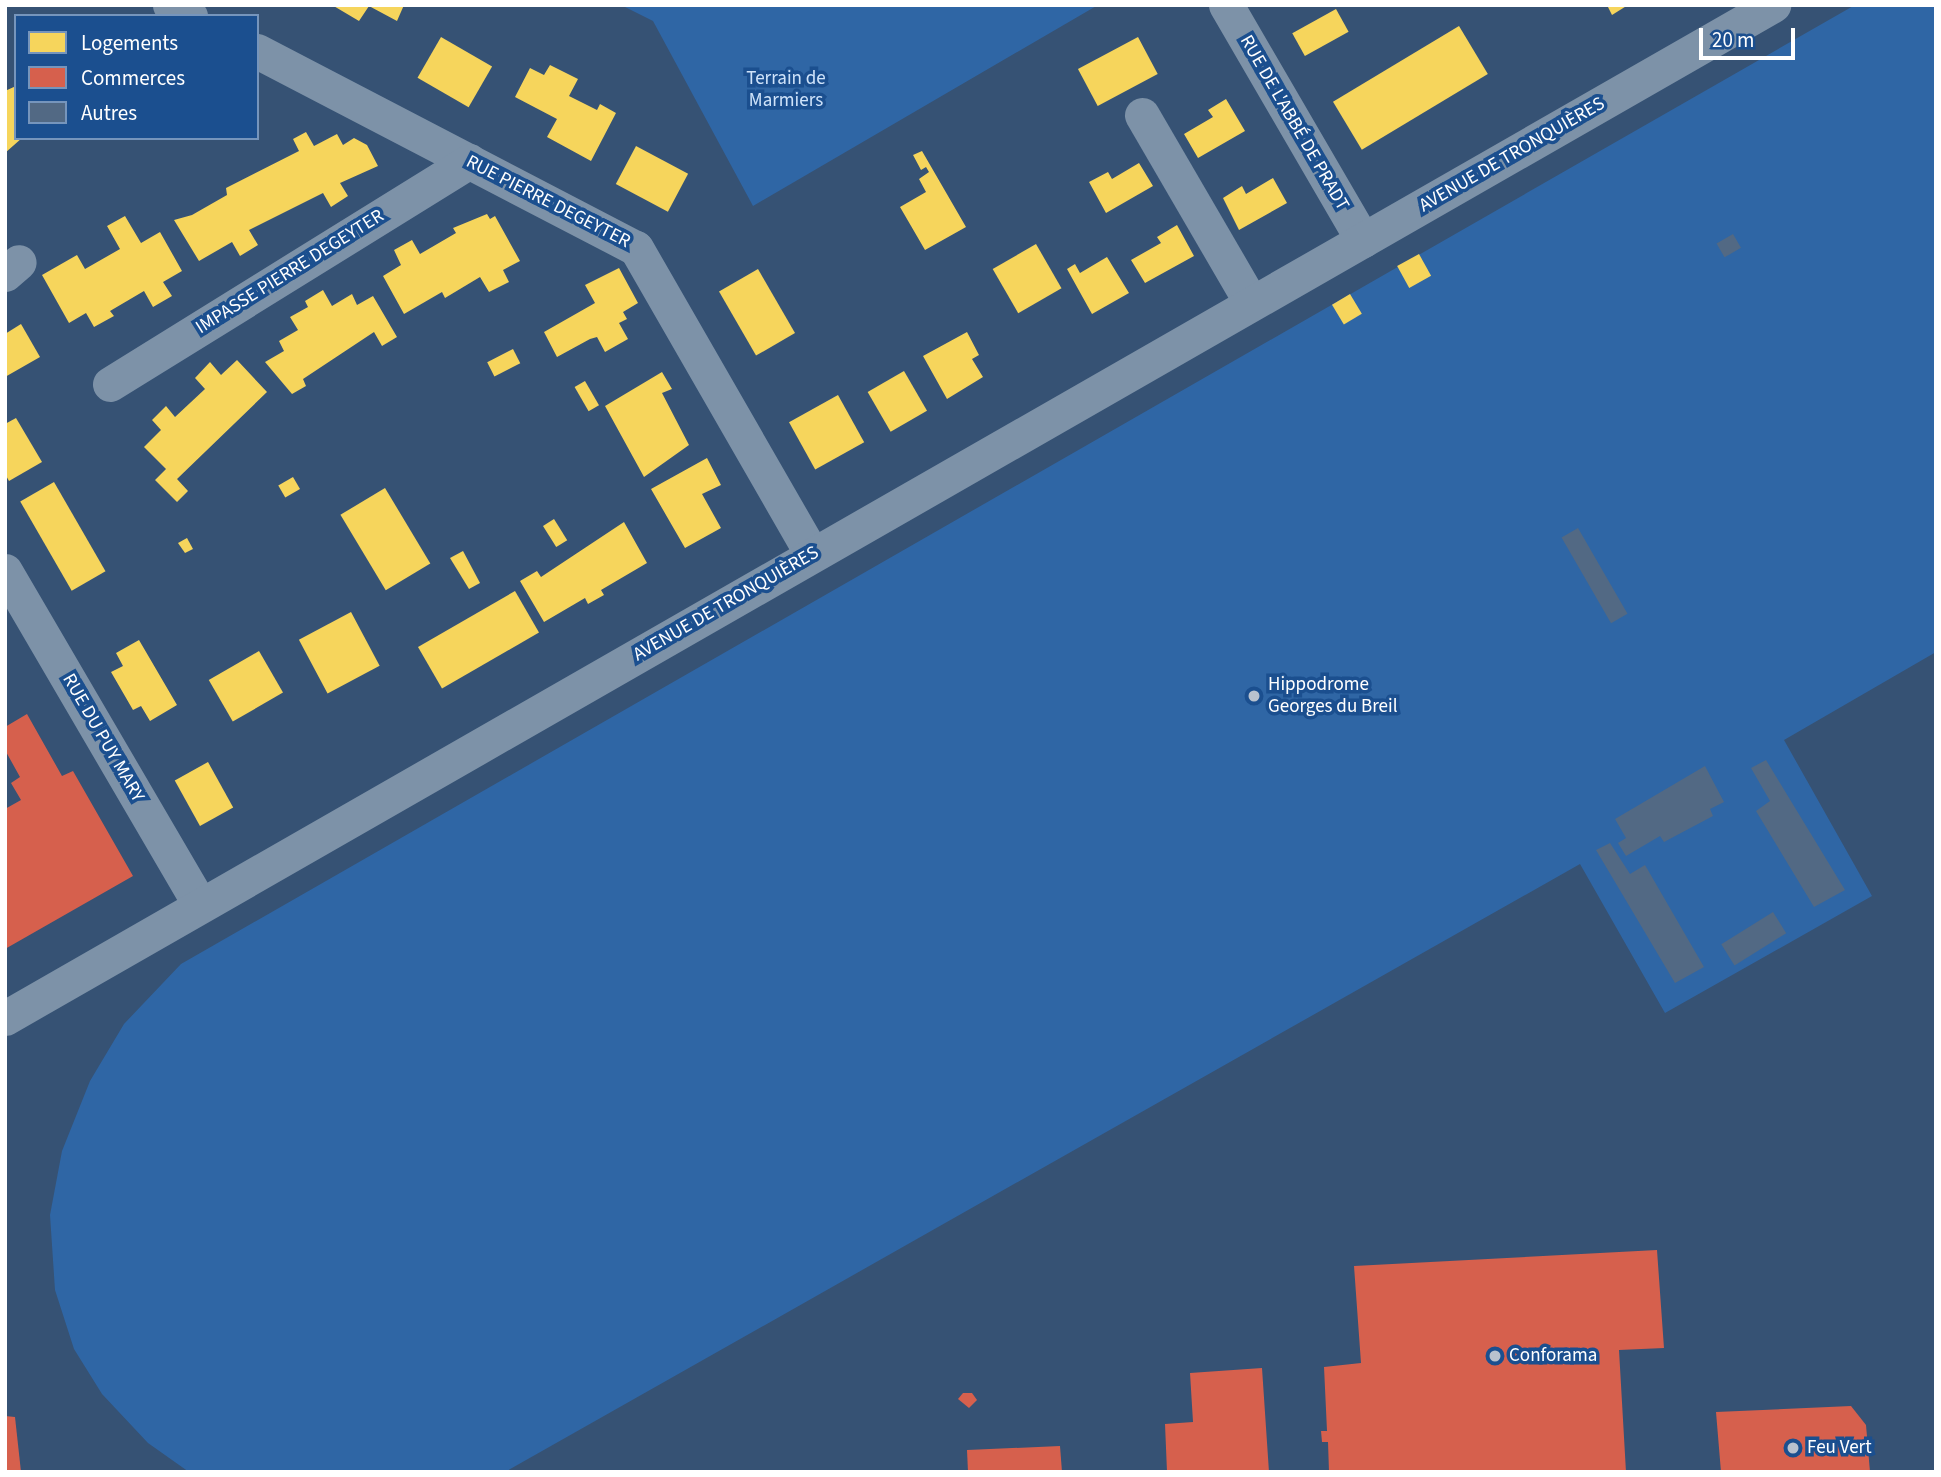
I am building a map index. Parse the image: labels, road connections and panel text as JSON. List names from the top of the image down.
{
  "streets": {
    "street": [
      "RUE DE L'ABBÉ DE PRADT",
      "AVENUE DE TRONQUIÈRES",
      "RUE PIERRE DEGEYTER",
      "IMPASSE PIERRE DEGEYTER",
      "RUE DU PUY MARY"
    ]
  },
  "crossings": [
    ["RUE DE L'ABBÉ DE PRADT", "AVENUE DE TRONQUIÈRES"],
    ["AVENUE DE TRONQUIÈRES", "RUE PIERRE DEGEYTER"],
    ["AVENUE DE TRONQUIÈRES", "RUE DU PUY MARY"],
    ["RUE PIERRE DEGEYTER", "IMPASSE PIERRE DEGEYTER"]
  ],
  "parks": ["Terrain de Marmiers"],
  "places": ["Hippodrome Georges du Breil", "Conforama", "Feu Vert"],
  "legend": ["Logements", "Commerces", "Autres"],
  "scale_bar": "20 m"
}
